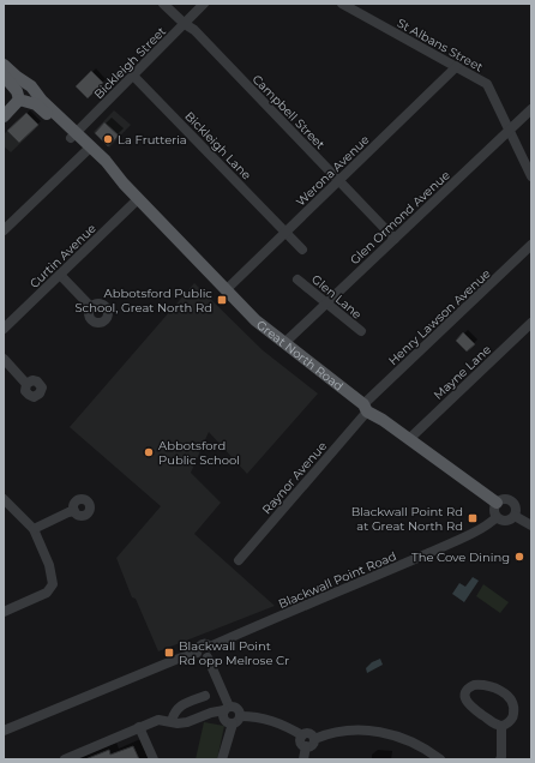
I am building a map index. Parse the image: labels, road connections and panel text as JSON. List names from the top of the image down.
{
  "streets": {
    "main road": ["Great North Road"],
    "street": [
      "St Albans Street",
      "Bickleigh Street",
      "Campbell Street",
      "Bickleigh Lane",
      "Werona Avenue",
      "Glen Ormond Avenue",
      "Curtin Avenue",
      "Glen Lane",
      "Henry Lawson Avenue",
      "Mayne Lane",
      "Raynor Avenue",
      "Blackwall Point Road"
    ]
  },
  "crossings": [
    ["St Albans Street", "Werona Avenue"],
    ["St Albans Street", "Glen Ormond Avenue"],
    ["Bickleigh Street", "Campbell Street"],
    ["Bickleigh Street", "Bickleigh Lane"],
    ["Bickleigh Street", "Great North Road"],
    ["Campbell Street", "Werona Avenue"],
    ["Campbell Street", "Glen Ormond Avenue"],
    ["Bickleigh Lane", "Werona Avenue"],
    ["Werona Avenue", "Great North Road"],
    ["Glen Ormond Avenue", "Glen Lane"],
    ["Glen Ormond Avenue", "Great North Road"],
    ["Curtin Avenue", "Great North Road"],
    ["Henry Lawson Avenue", "Great North Road"],
    ["Henry Lawson Avenue", "Raynor Avenue"],
    ["Great North Road", "Mayne Lane"],
    ["Great North Road", "Raynor Avenue"],
    ["Great North Road", "Blackwall Point Road"]
  ],
  "places": {
    "other": ["La Frutteria", "Abbotsford Public School", "The Cove Dining"],
    "transit": ["Abbotsford Public School, Great North Rd", "Blackwall Point Rd at Great North Rd", "Blackwall Point Rd opp Melrose Cr"]
  }
}
